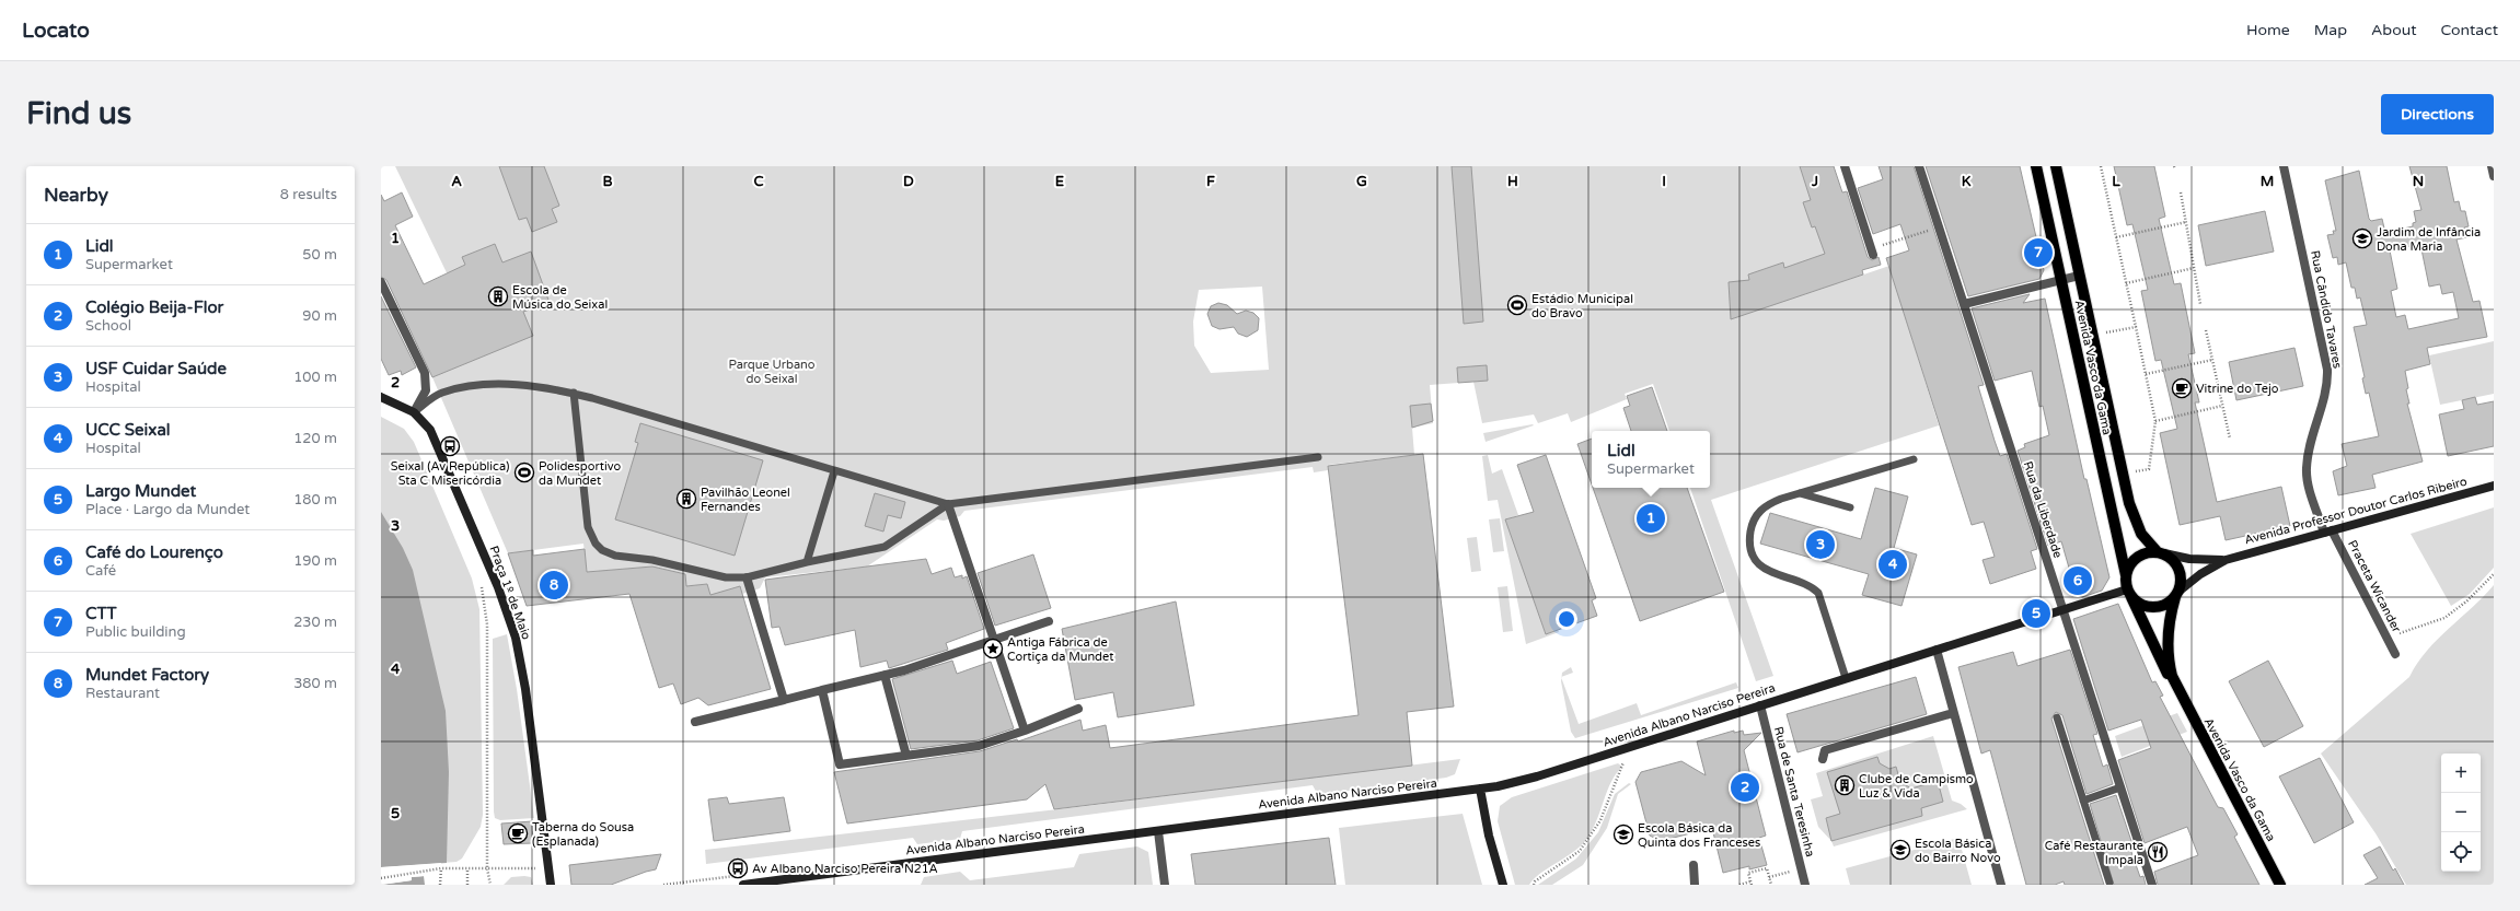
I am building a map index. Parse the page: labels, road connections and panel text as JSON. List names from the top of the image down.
{
  "streets": {
    "main road": ["Avenida Vasco da Gama"],
    "street": [
      "Rua Cândido Tavares",
      "Rua da Liberdade",
      "Avenida Professor Doutor Carlos Ribeiro",
      "Praceta Wicander",
      "Praça 1º de Maio",
      "Avenida Albano Narciso Pereira",
      "Rua de Santa Teresinha"
    ]
  },
  "crossings": [
    ["Rua Cândido Tavares", "Avenida Professor Doutor Carlos Ribeiro"],
    ["Rua Cândido Tavares", "Praceta Wicander"],
    ["Avenida Vasco da Gama", "Avenida Albano Narciso Pereira"],
    ["Rua da Liberdade", "Avenida Albano Narciso Pereira"],
    ["Avenida Professor Doutor Carlos Ribeiro", "Praceta Wicander"],
    ["Avenida Albano Narciso Pereira", "Rua de Santa Teresinha"]
  ],
  "parks": ["Parque Urbano do Seixal"],
  "places": {
    "school or university": ["Jardim de Infância Dona Maria", "Escola Básica da Quinta dos Franceses", "Escola Básica do Bairro Novo"],
    "building": ["Escola de Música do Seixal", "Pavilhão Leonel Fernandes", "Clube de Campismo Luz & Vida"],
    "sports": ["Estádio Municipal do Bravo", "Polidesportivo da Mundet"],
    "cafe": ["Vitrine do Tejo", "Taberna do Sousa (Esplanada)"],
    "bus stop": ["Seixal (Av República) Sta C Misericórdia", "Av Albano Narciso Pereira N21A"],
    "place": ["Antiga Fábrica de Cortiça da Mundet"],
    "restaurant": ["Café Restaurante Impala"]
  },
  "page": {
    "header": "Locato",
    "nav": [
      "Home",
      "Map",
      "About",
      "Contact"
    ],
    "buttons": "Directions",
    "title": "Find us",
    "heading": ["Nearby", "8 results"],
    "list": [
      {
        "mark": "1",
        "name": "Lidl",
        "note": "Supermarket",
        "value": "50 m"
      },
      {
        "mark": "2",
        "name": "Colégio Beija-Flor",
        "note": "School",
        "value": "90 m"
      },
      {
        "mark": "3",
        "name": "USF Cuidar Saúde",
        "note": "Hospital",
        "value": "100 m"
      },
      {
        "mark": "4",
        "name": "UCC Seixal",
        "note": "Hospital",
        "value": "120 m"
      },
      {
        "mark": "5",
        "name": "Largo Mundet",
        "note": "Place · Largo da Mundet",
        "value": "180 m"
      },
      {
        "mark": "6",
        "name": "Café do Lourenço",
        "note": "Café",
        "value": "190 m"
      },
      {
        "mark": "7",
        "name": "CTT",
        "note": "Public building",
        "value": "230 m"
      },
      {
        "mark": "8",
        "name": "Mundet Factory",
        "note": "Restaurant",
        "value": "380 m"
      }
    ],
    "pins": [
      "7",
      "1",
      "3",
      "4",
      "6",
      "8",
      "5",
      "2"
    ],
    "popup": ["Lidl", "Supermarket"],
    "map_buttons": ["+", "−"]
  },
  "grid": {
    "columns": [
      "A",
      "B",
      "C",
      "D",
      "E",
      "F",
      "G",
      "H",
      "I",
      "J",
      "K",
      "L",
      "M",
      "N"
    ],
    "rows": [
      "1",
      "2",
      "3",
      "4",
      "5"
    ]
  }
}
